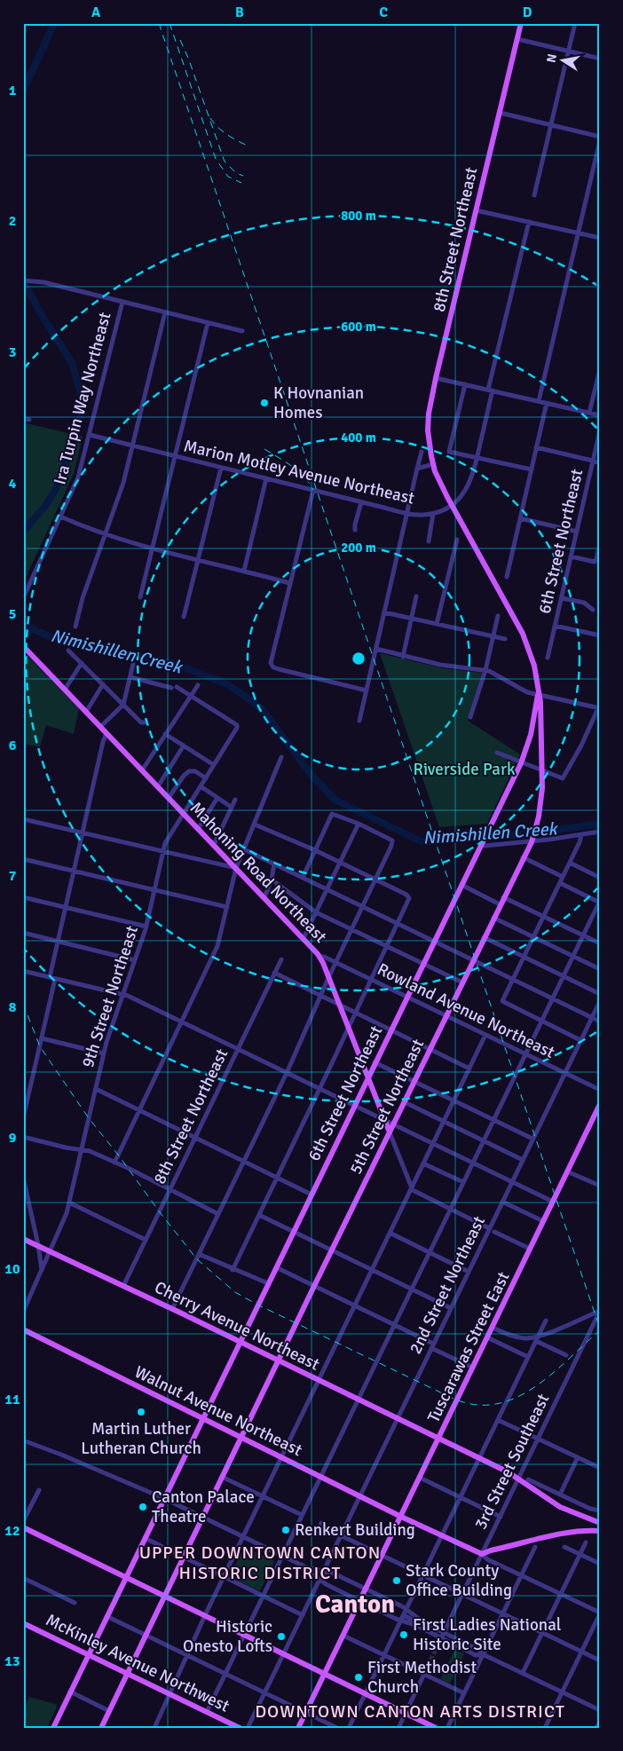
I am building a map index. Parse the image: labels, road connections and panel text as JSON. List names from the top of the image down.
{
  "streets": {
    "main road": [
      "8th Street Northeast",
      "6th Street Northeast",
      "Mahoning Road Northeast",
      "5th Street Northeast",
      "Cherry Avenue Northeast",
      "Tuscarawas Street East",
      "Walnut Avenue Northeast",
      "McKinley Avenue Northwest"
    ],
    "street": [
      "Ira Turpin Way Northeast",
      "Marion Motley Avenue Northeast",
      "9th Street Northeast",
      "Rowland Avenue Northeast",
      "2nd Street Northeast",
      "3rd Street Southeast"
    ]
  },
  "crossings": [
    ["8th Street Northeast", "Marion Motley Avenue Northeast"],
    ["8th Street Northeast", "Cherry Avenue Northeast"],
    ["Ira Turpin Way Northeast", "Marion Motley Avenue Northeast"],
    ["6th Street Northeast", "Mahoning Road Northeast"],
    ["6th Street Northeast", "Rowland Avenue Northeast"],
    ["6th Street Northeast", "5th Street Northeast"],
    ["6th Street Northeast", "Cherry Avenue Northeast"],
    ["6th Street Northeast", "Walnut Avenue Northeast"],
    ["6th Street Northeast", "McKinley Avenue Northwest"],
    ["Mahoning Road Northeast", "9th Street Northeast"],
    ["Mahoning Road Northeast", "Rowland Avenue Northeast"],
    ["Mahoning Road Northeast", "5th Street Northeast"],
    ["9th Street Northeast", "Cherry Avenue Northeast"],
    ["Rowland Avenue Northeast", "5th Street Northeast"],
    ["Rowland Avenue Northeast", "2nd Street Northeast"],
    ["5th Street Northeast", "Cherry Avenue Northeast"],
    ["5th Street Northeast", "Walnut Avenue Northeast"],
    ["5th Street Northeast", "McKinley Avenue Northwest"],
    ["2nd Street Northeast", "Cherry Avenue Northeast"],
    ["2nd Street Northeast", "Walnut Avenue Northeast"],
    ["Cherry Avenue Northeast", "Tuscarawas Street East"],
    ["Cherry Avenue Northeast", "3rd Street Southeast"],
    ["Tuscarawas Street East", "Walnut Avenue Northeast"],
    ["Walnut Avenue Northeast", "3rd Street Southeast"]
  ],
  "districts": ["UPPER DOWNTOWN CANTON HISTORIC DISTRICT", "Canton", "DOWNTOWN CANTON ARTS DISTRICT"],
  "water": ["Nimishillen Creek"],
  "parks": ["Riverside Park"],
  "places": [
    "K Hovnanian Homes",
    "Martin Luther Lutheran Church",
    "Canton Palace Theatre",
    "Renkert Building",
    "Stark County Office Building",
    "First Ladies National Historic Site",
    "Historic Onesto Lofts",
    "First Methodist Church"
  ],
  "north": "left",
  "grid": {
    "columns": [
      "A",
      "B",
      "C",
      "D"
    ],
    "rows": [
      "1",
      "2",
      "3",
      "4",
      "5",
      "6",
      "7",
      "8",
      "9",
      "10",
      "11",
      "12",
      "13"
    ]
  },
  "rings": [
    "800 m",
    "600 m",
    "400 m",
    "200 m"
  ]
}
